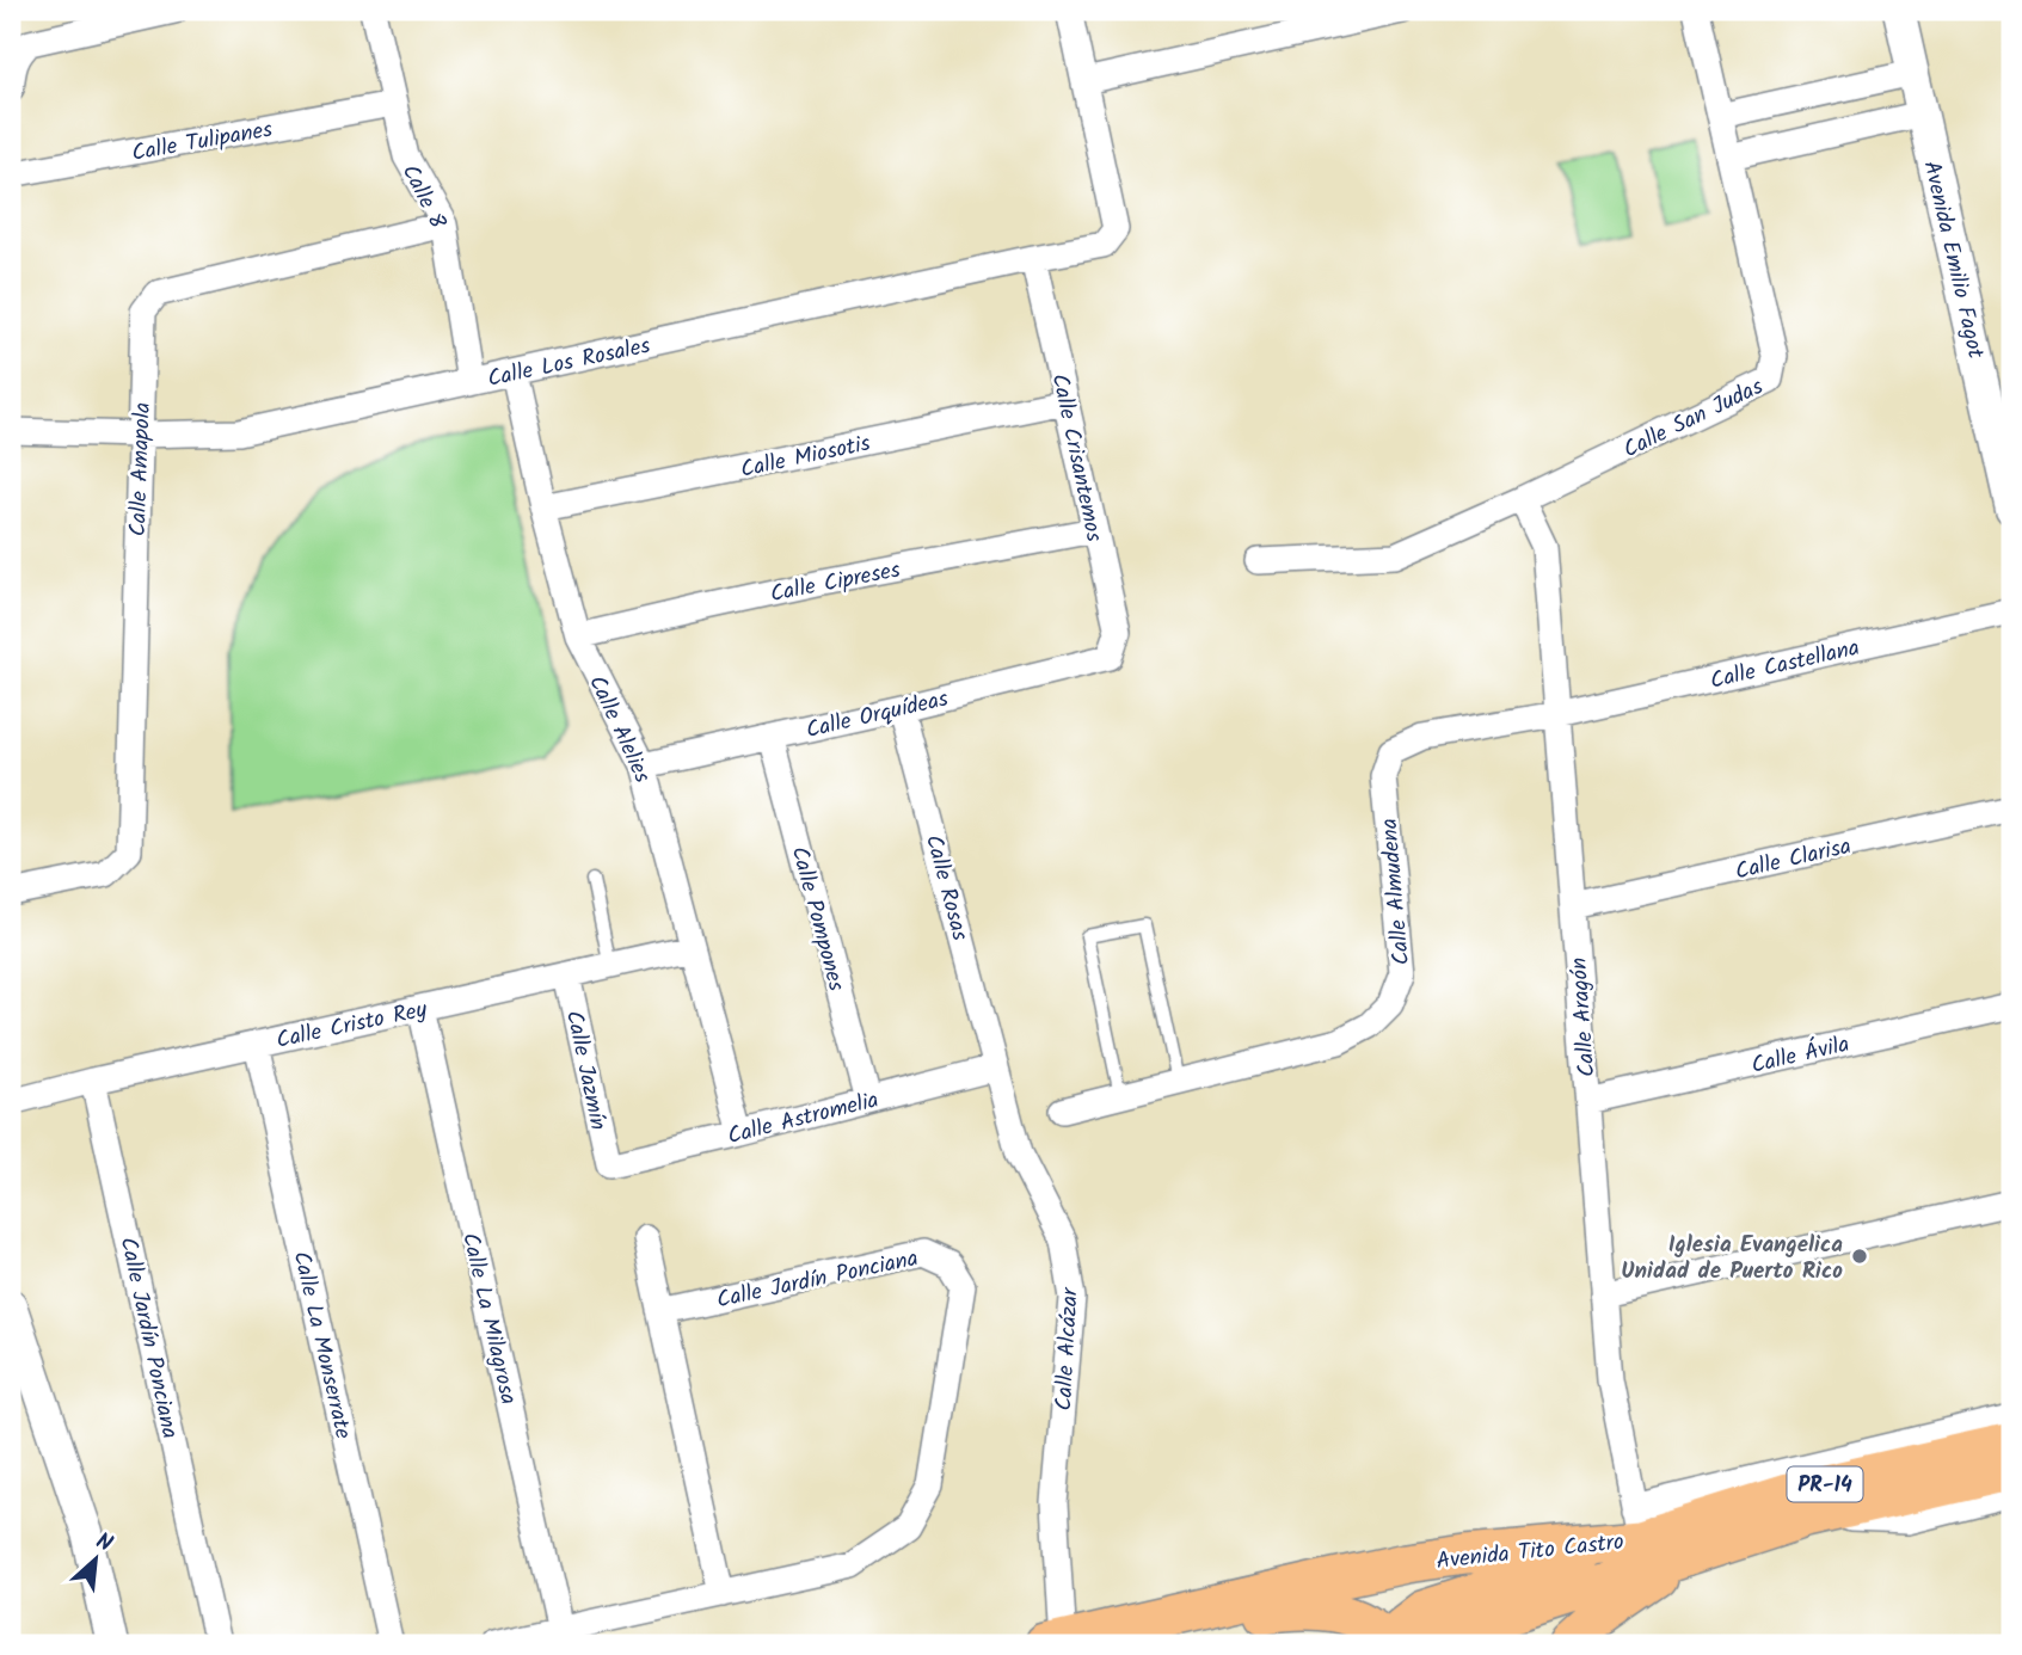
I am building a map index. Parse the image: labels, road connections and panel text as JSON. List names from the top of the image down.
{
  "streets": {
    "main road": ["PR-14", "Avenida Tito Castro"],
    "street": [
      "Calle Tulipanes",
      "Calle 8",
      "Avenida Emilio Fagot",
      "Calle Los Rosales",
      "Calle San Judas",
      "Calle Miosotis",
      "Calle Crisantemos",
      "Calle Amapola",
      "Calle Cipreses",
      "Calle Castellana",
      "Calle Orquídeas",
      "Calle Alelies",
      "Calle Clarisa",
      "Calle Rosas",
      "Calle Almudena",
      "Calle Pompones",
      "Calle Aragón",
      "Calle Cristo Rey",
      "Calle Ávila",
      "Calle Jazmín",
      "Calle Astromelia",
      "Calle Jardín Ponciana",
      "Calle La Milagrosa",
      "Calle La Monserrate",
      "Calle Alcázar"
    ]
  },
  "crossings": [
    ["Calle Tulipanes", "Calle 8"],
    ["Calle 8", "Calle Los Rosales"],
    ["Calle 8", "Calle Amapola"],
    ["Calle Los Rosales", "Calle Crisantemos"],
    ["Calle Los Rosales", "Calle Amapola"],
    ["Calle Los Rosales", "Calle Alelies"],
    ["Calle San Judas", "Calle Aragón"],
    ["Calle Miosotis", "Calle Crisantemos"],
    ["Calle Miosotis", "Calle Alelies"],
    ["Calle Crisantemos", "Calle Cipreses"],
    ["Calle Crisantemos", "Calle Orquídeas"],
    ["Calle Cipreses", "Calle Alelies"],
    ["Calle Castellana", "Calle Almudena"],
    ["Calle Castellana", "Calle Aragón"],
    ["Calle Orquídeas", "Calle Alelies"],
    ["Calle Orquídeas", "Calle Rosas"],
    ["Calle Orquídeas", "Calle Pompones"],
    ["Calle Alelies", "Calle Cristo Rey"],
    ["Calle Alelies", "Calle Astromelia"],
    ["Calle Clarisa", "Calle Aragón"],
    ["Calle Rosas", "Calle Astromelia"],
    ["Calle Rosas", "Calle Alcázar"],
    ["Calle Almudena", "Calle Aragón"],
    ["Calle Pompones", "Calle Astromelia"],
    ["Calle Aragón", "Calle Ávila"],
    ["Calle Aragón", "Avenida Tito Castro"],
    ["Calle Cristo Rey", "Calle Jazmín"],
    ["Calle Cristo Rey", "Calle Jardín Ponciana"],
    ["Calle Cristo Rey", "Calle La Milagrosa"],
    ["Calle Cristo Rey", "Calle La Monserrate"],
    ["Calle Jazmín", "Calle Astromelia"],
    ["Calle Astromelia", "Calle Alcázar"],
    ["Calle Jardín Ponciana", "Calle La Milagrosa"],
    ["Calle Alcázar", "Avenida Tito Castro"]
  ],
  "places": ["Iglesia Evangelica Unidad de Puerto Rico"],
  "north": "top right"
}
